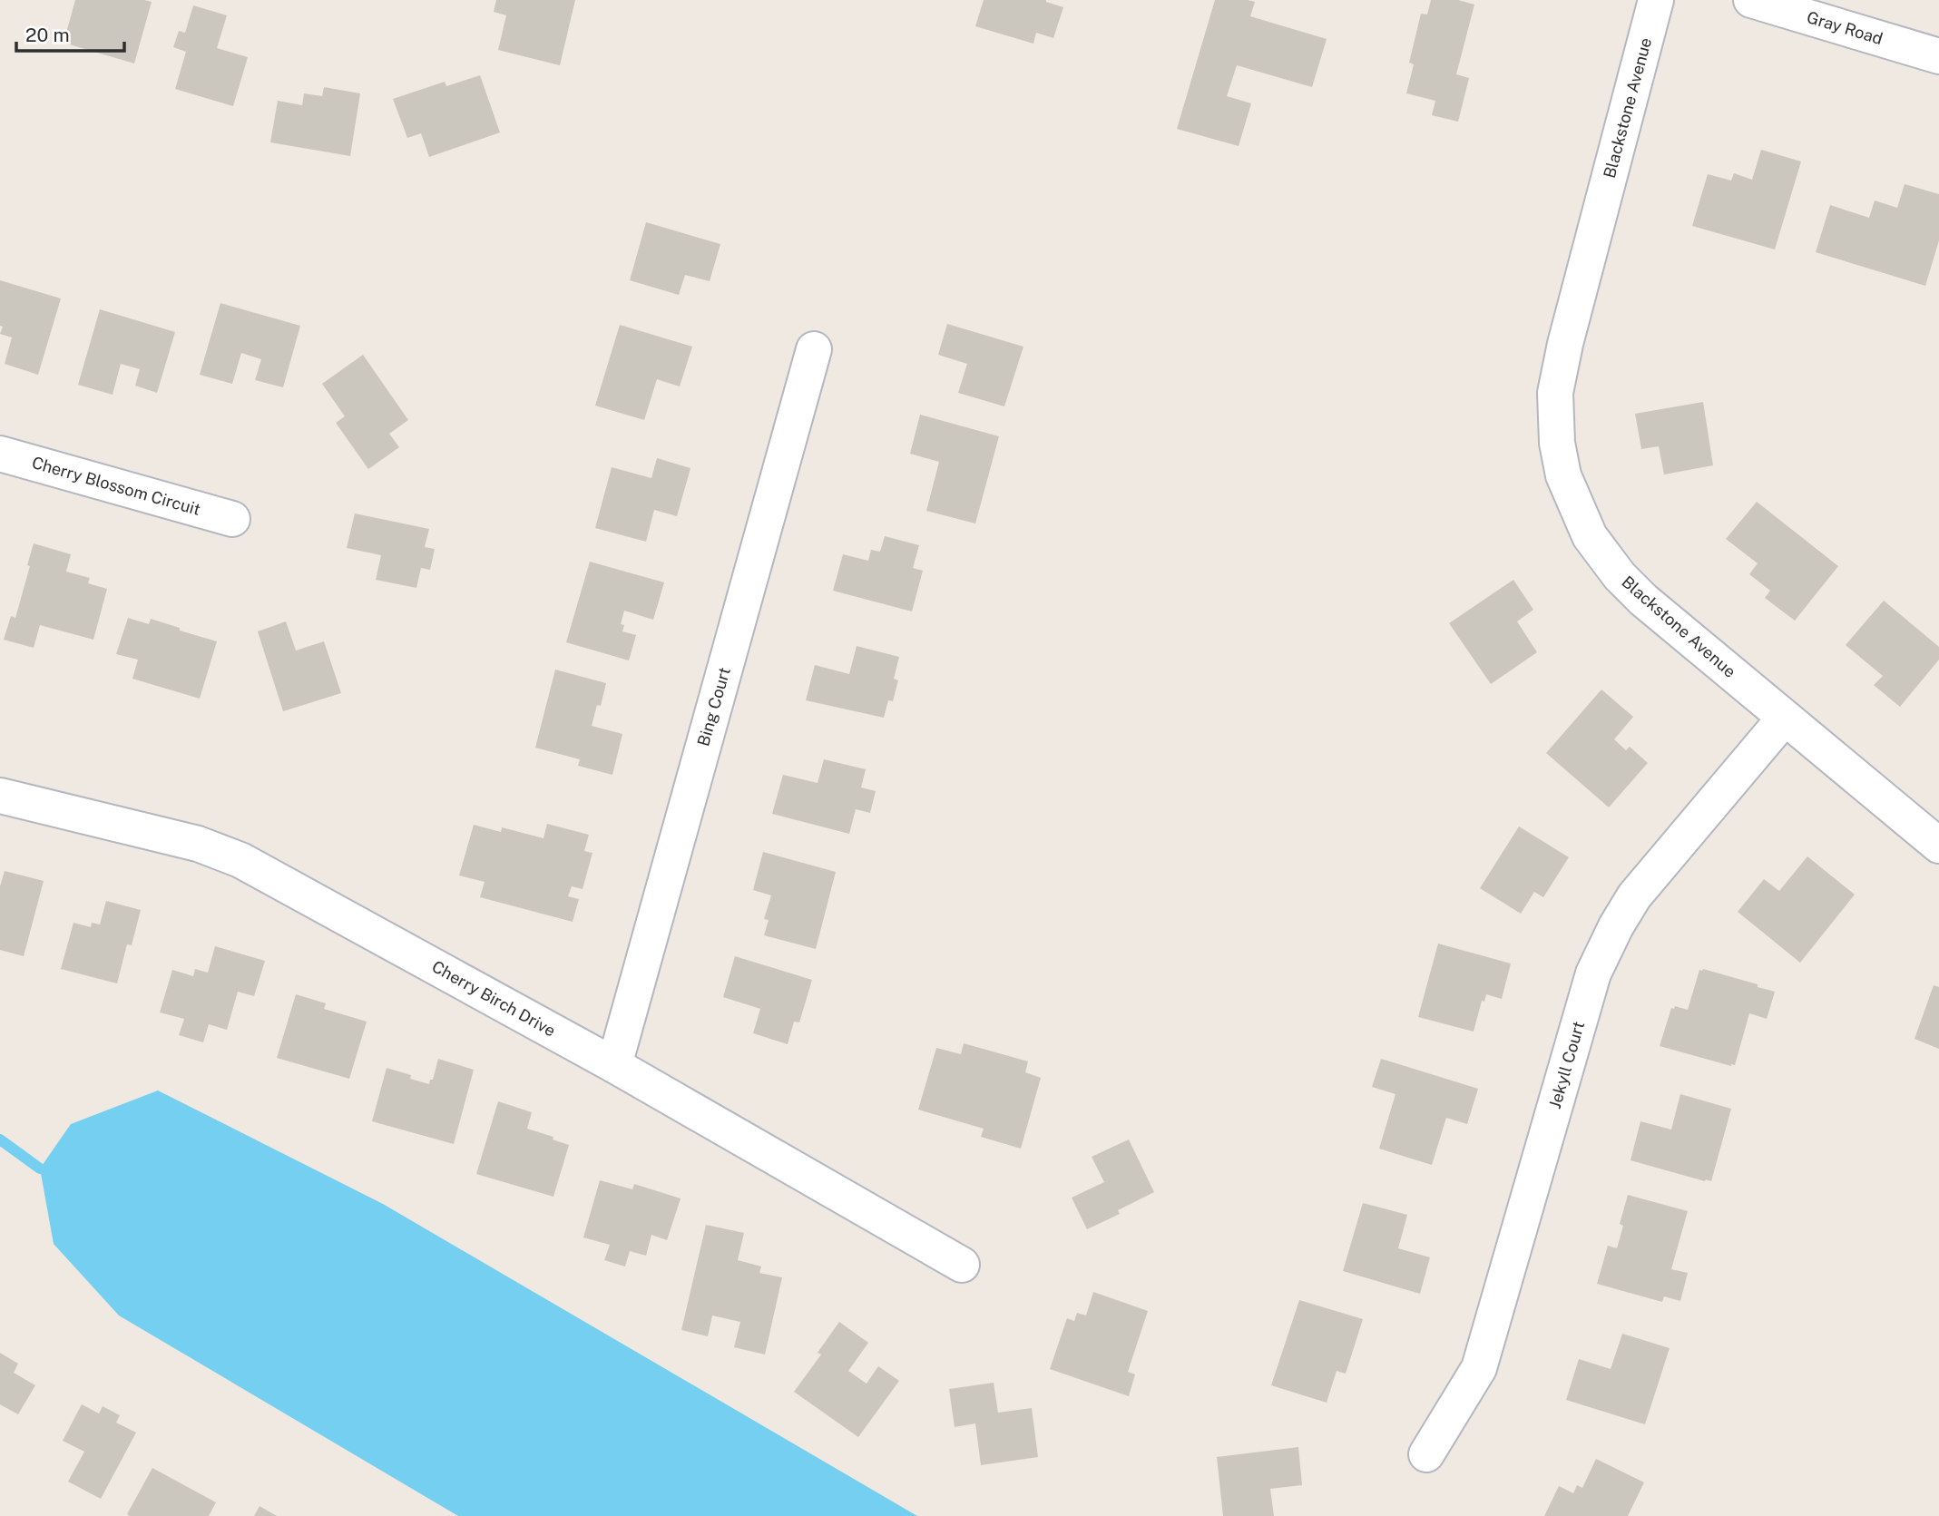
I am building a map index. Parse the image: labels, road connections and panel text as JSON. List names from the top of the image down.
{
  "streets": {
    "street": [
      "Gray Road",
      "Blackstone Avenue",
      "Cherry Blossom Circuit",
      "Bing Court",
      "Cherry Birch Drive",
      "Jekyll Court"
    ]
  },
  "crossings": [
    ["Blackstone Avenue", "Jekyll Court"],
    ["Bing Court", "Cherry Birch Drive"]
  ],
  "scale_bar": "20 m"
}
